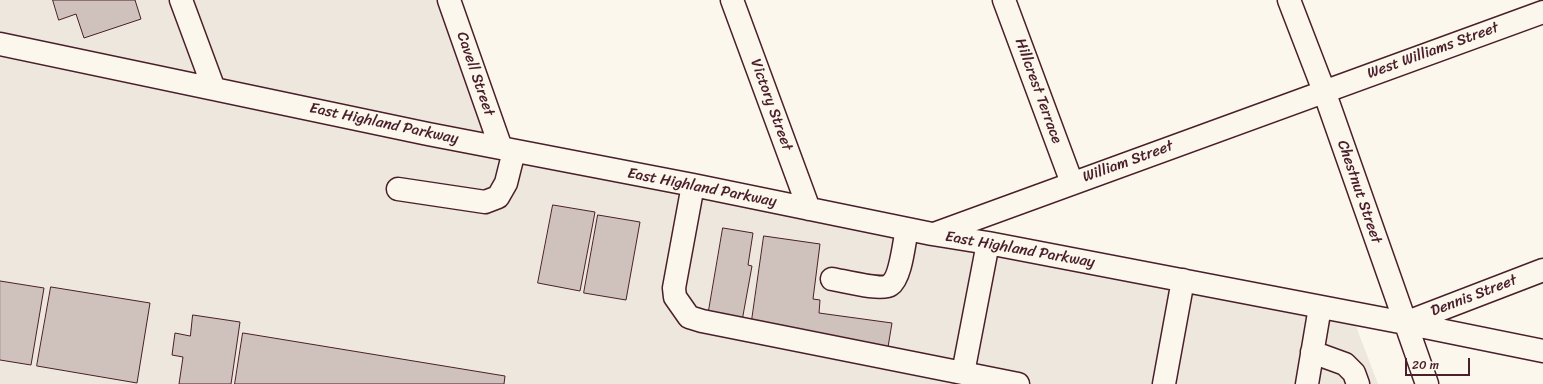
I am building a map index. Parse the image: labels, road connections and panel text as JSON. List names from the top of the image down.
{
  "streets": {
    "street": [
      "West Williams Street",
      "Cavell Street",
      "Hillcrest Terrace",
      "Victory Street",
      "East Highland Parkway",
      "William Street",
      "Chestnut Street",
      "Dennis Street"
    ]
  },
  "crossings": [
    ["West Williams Street", "William Street"],
    ["West Williams Street", "Chestnut Street"],
    ["Cavell Street", "East Highland Parkway"],
    ["Hillcrest Terrace", "William Street"],
    ["Victory Street", "East Highland Parkway"],
    ["East Highland Parkway", "William Street"],
    ["East Highland Parkway", "Chestnut Street"],
    ["East Highland Parkway", "Dennis Street"],
    ["William Street", "Chestnut Street"],
    ["Chestnut Street", "Dennis Street"]
  ],
  "scale_bar": "20 m"
}
